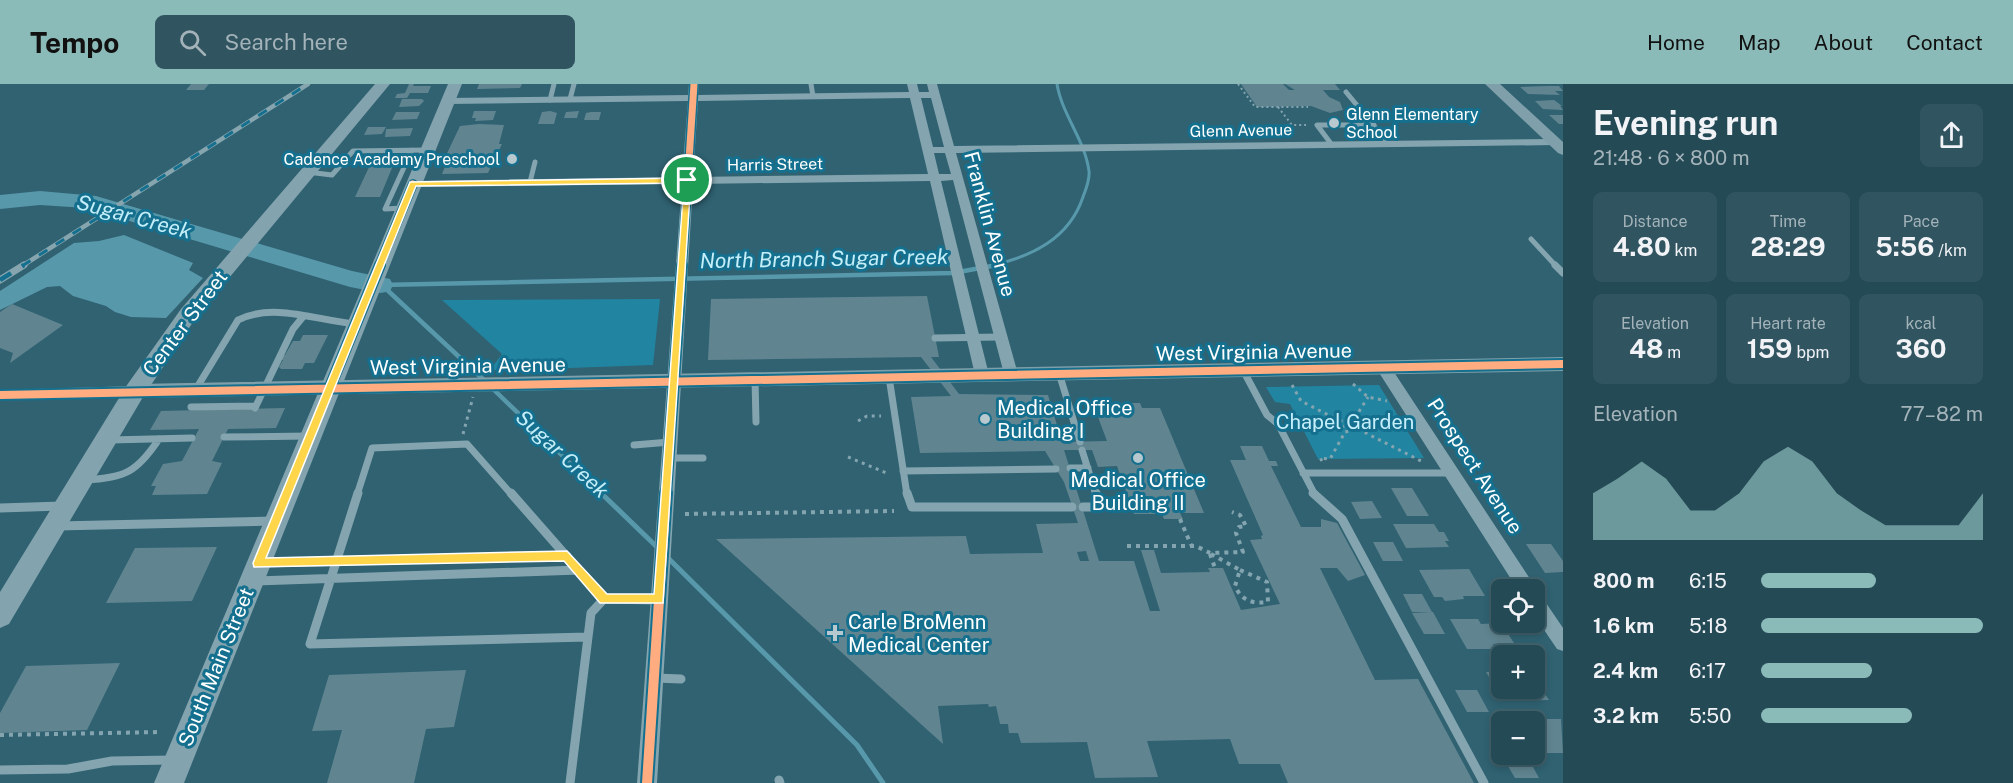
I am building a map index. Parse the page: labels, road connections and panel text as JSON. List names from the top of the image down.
{
  "streets": {
    "main road": ["Center Street", "South Main Street"],
    "street": [
      "Glenn Avenue",
      "Harris Street",
      "Franklin Avenue",
      "West Virginia Avenue",
      "Prospect Avenue"
    ]
  },
  "crossings": [
    ["Glenn Avenue", "Franklin Avenue"],
    ["Harris Street", "Franklin Avenue"],
    ["Harris Street", "South Main Street"],
    ["Franklin Avenue", "West Virginia Avenue"],
    ["Center Street", "West Virginia Avenue"],
    ["West Virginia Avenue", "Prospect Avenue"],
    ["West Virginia Avenue", "South Main Street"]
  ],
  "water": ["Sugar Creek", "North Branch Sugar Creek"],
  "parks": ["Chapel Garden"],
  "places": {
    "other": [
      "Glenn Elementary School",
      "Cadence Academy Preschool",
      "Medical Office Building I",
      "Medical Office Building II"
    ],
    "health": ["Carle BroMenn Medical Center"]
  },
  "page": {
    "header": "Tempo",
    "search": "Search here",
    "nav": [
      "Home",
      "Map",
      "About",
      "Contact"
    ],
    "heading": ["Evening run", "21:48 · 6 × 800 m"],
    "stats": [
      ["Distance", "4.80 km"],
      ["Time", "28:29"],
      ["Pace", "5:56 /km"],
      ["Elevation", "48 m"],
      ["Heart rate", "159 bpm"],
      ["kcal", "360"]
    ],
    "chart": ["Elevation", "77–82 m"],
    "list": [
      {
        "name": "800 m",
        "note": "6:15"
      },
      {
        "name": "1.6 km",
        "note": "5:18"
      },
      {
        "name": "2.4 km",
        "note": "6:17"
      },
      {
        "name": "3.2 km",
        "note": "5:50"
      }
    ],
    "map_buttons": ["+", "−"]
  }
}
